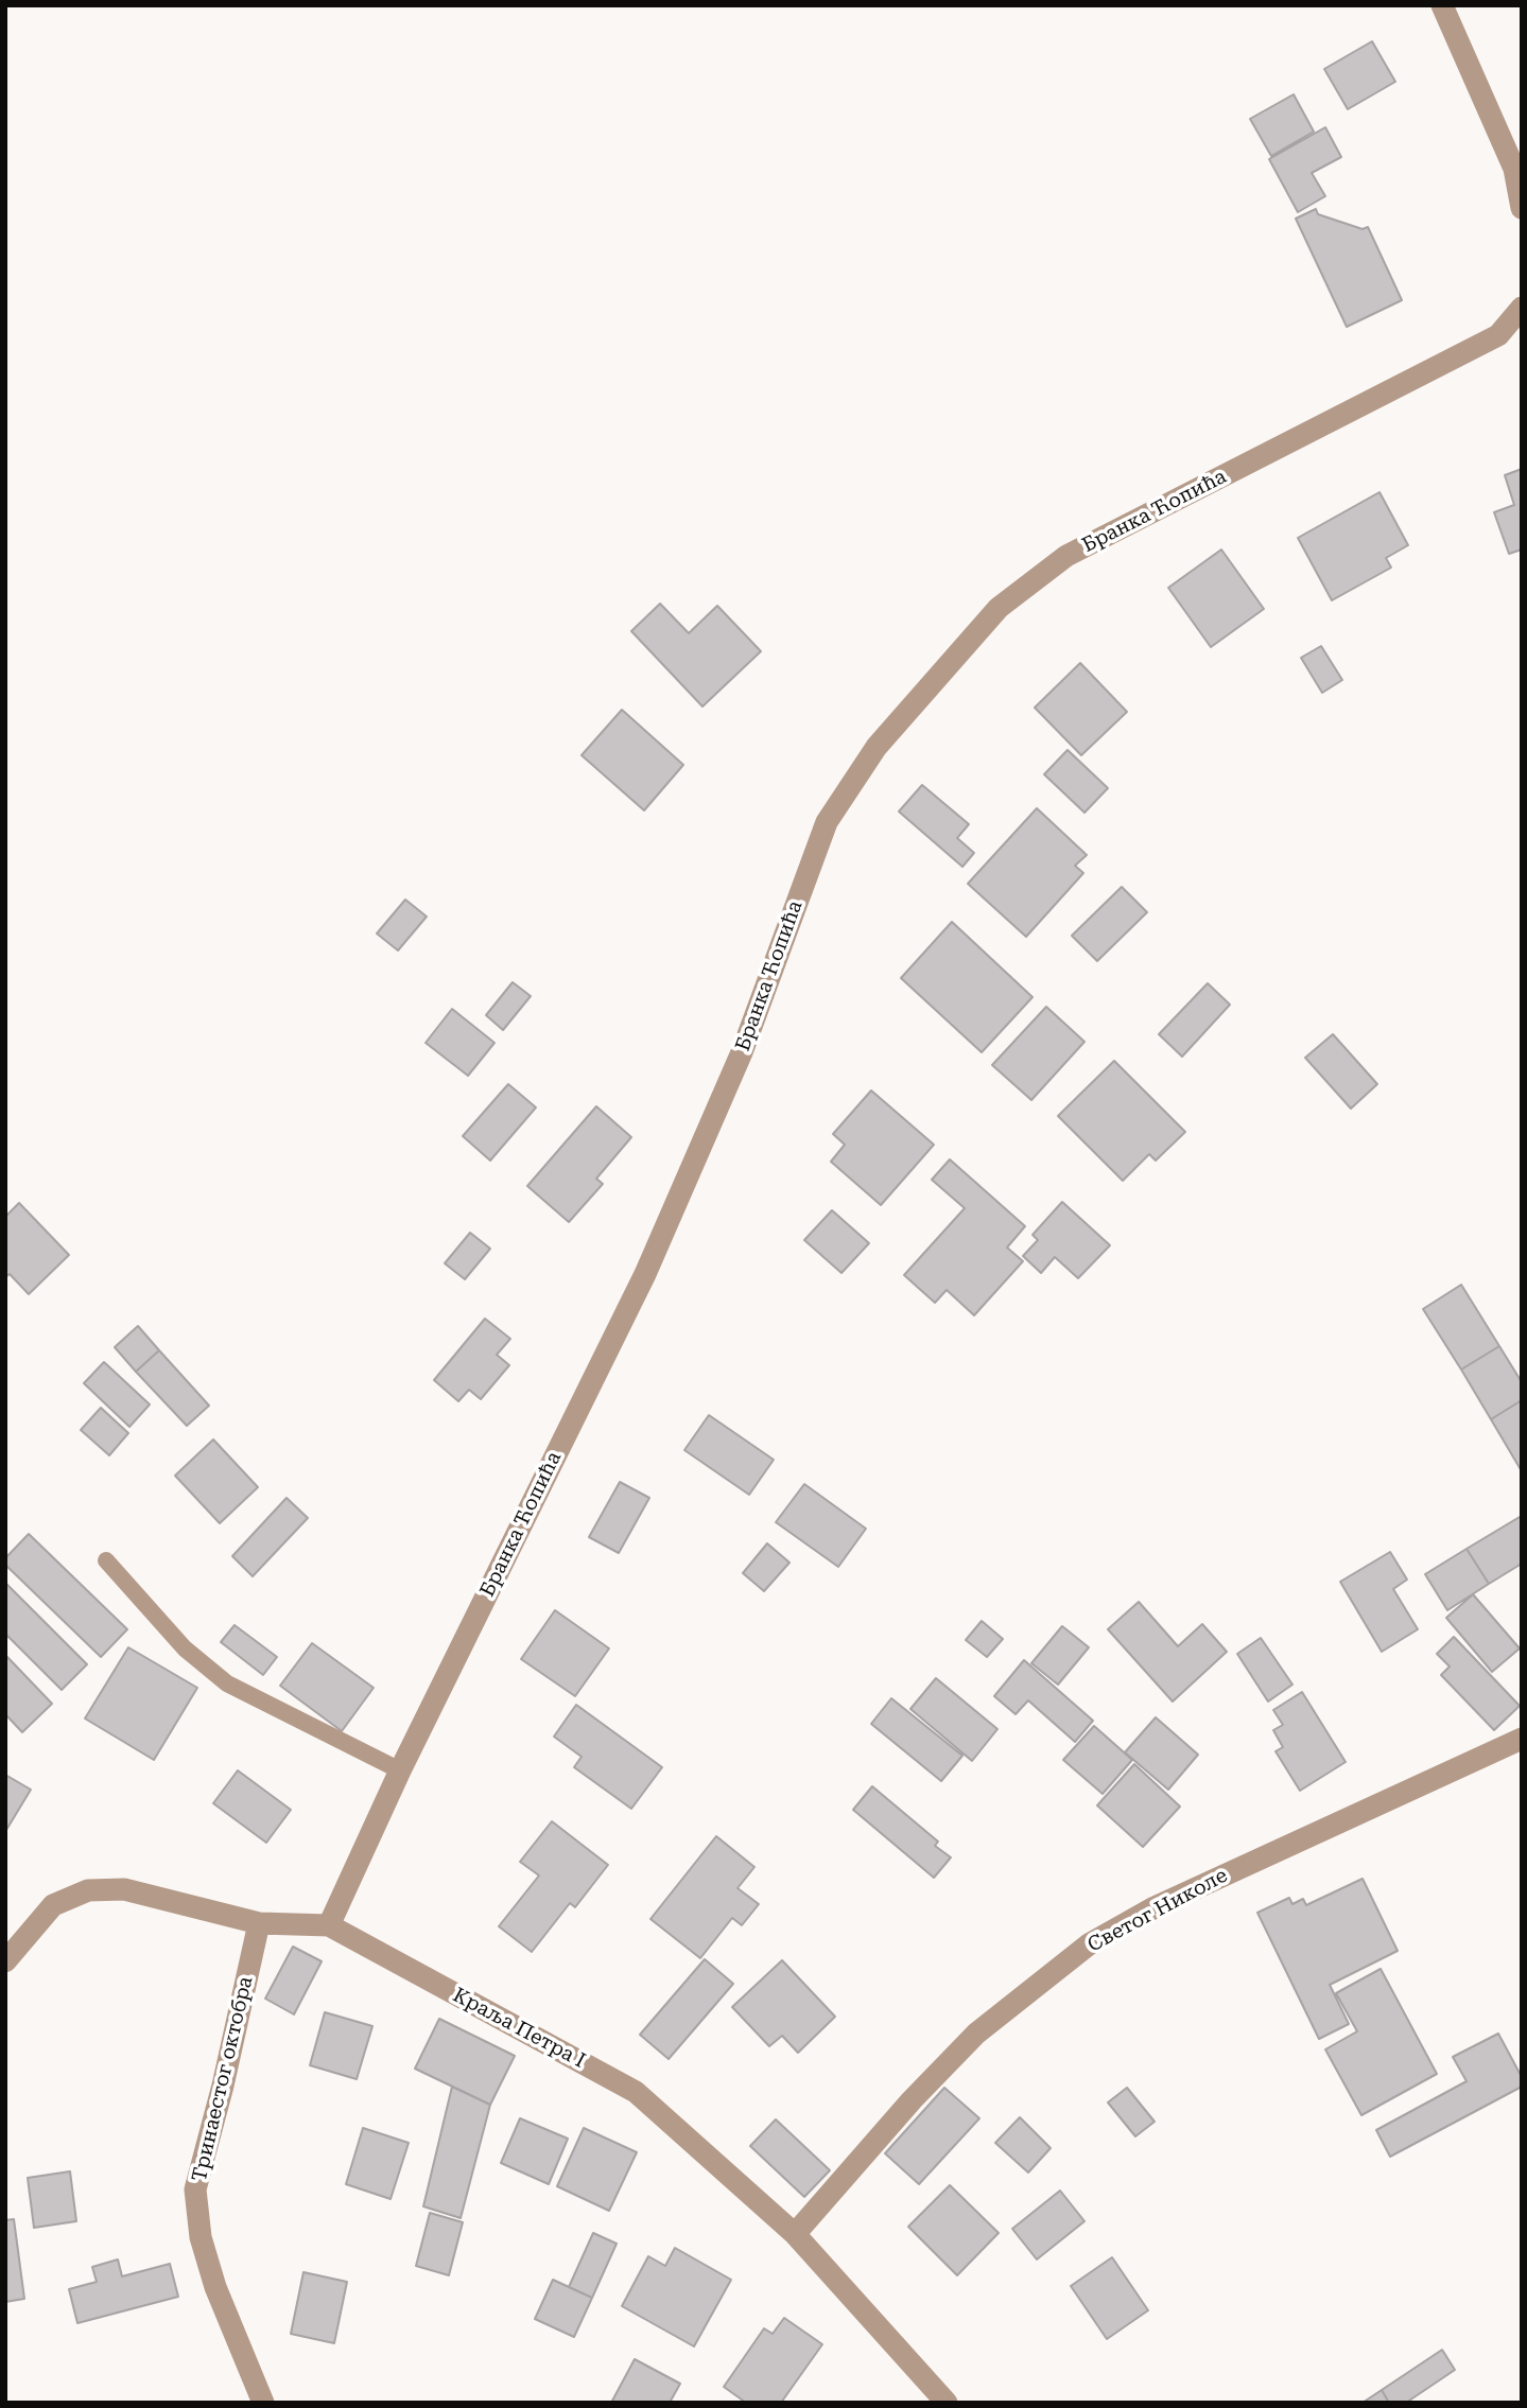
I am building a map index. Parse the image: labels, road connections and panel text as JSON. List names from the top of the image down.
{
  "streets": {
    "street": [
      "Бранка Ћопића",
      "Светог Николе",
      "Краља Петра I",
      "Тринаестог октобра"
    ]
  },
  "crossings": [
    ["Бранка Ћопића", "Краља Петра I"],
    ["Светог Николе", "Краља Петра I"],
    ["Краља Петра I", "Тринаестог октобра"]
  ]
}
